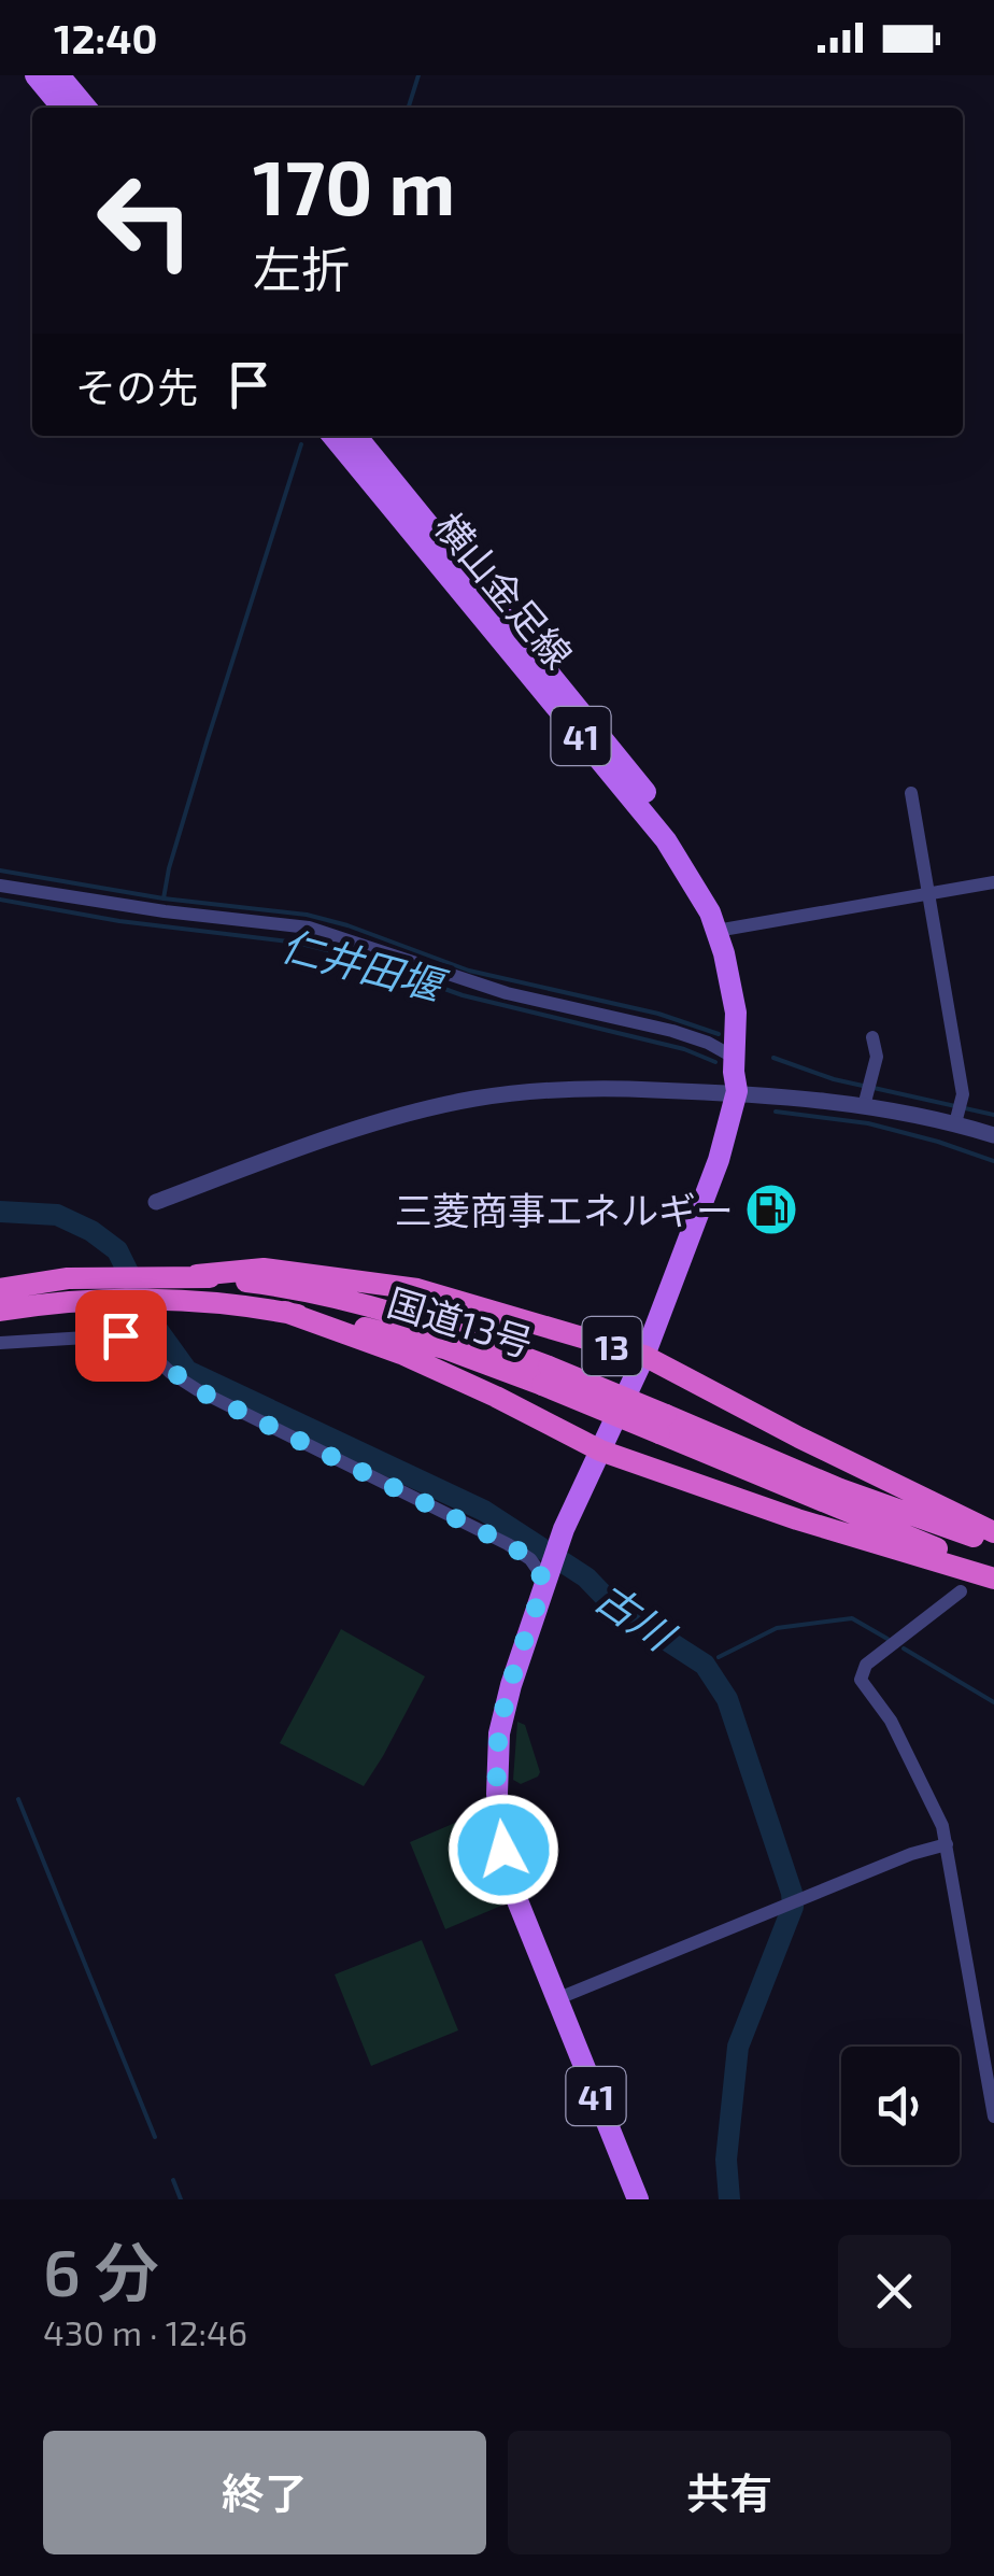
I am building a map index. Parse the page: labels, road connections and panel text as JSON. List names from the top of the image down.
{
  "streets": {
    "highway": ["国道13号", "13"],
    "main road": ["横山金足線", "41"]
  },
  "crossings": [
    ["横山金足線", "41"],
    ["横山金足線", "13"],
    ["41", "13"],
    ["国道13号", "13"]
  ],
  "water": ["仁井田堰", "古川"],
  "places": {
    "fuel station": ["三菱商事エネルギー"]
  },
  "page": {
    "status": "12:40",
    "turn": ["170 m", "左折"],
    "then": "その先",
    "heading": ["6 分", "430 m · 12:46"],
    "buttons": ["終了", "共有"]
  }
}
